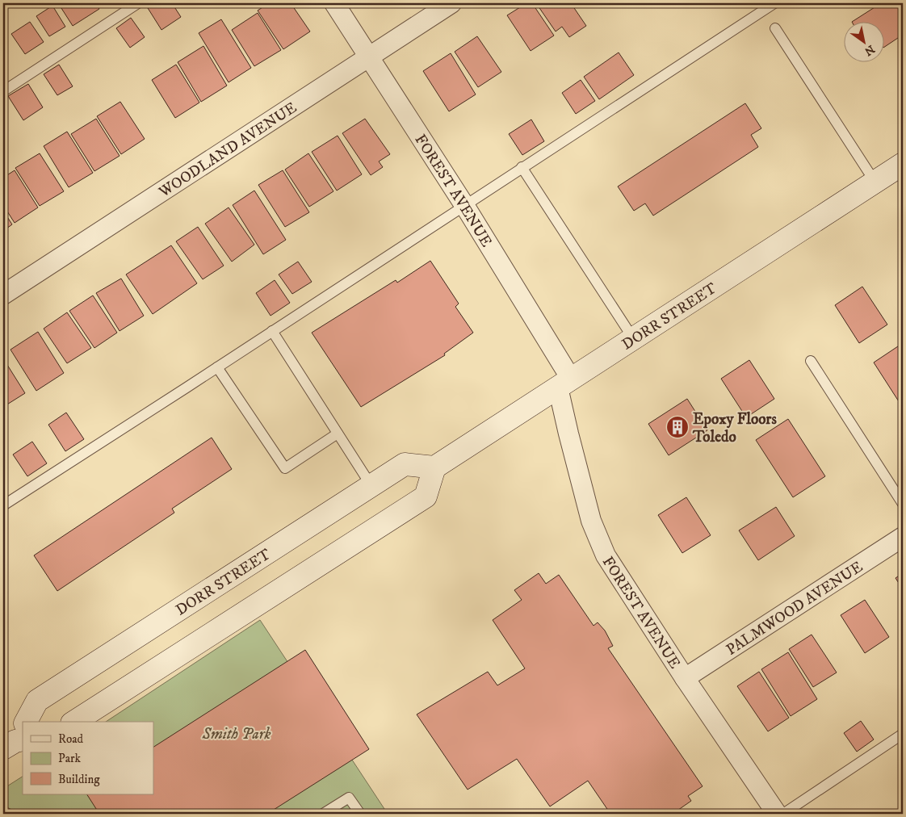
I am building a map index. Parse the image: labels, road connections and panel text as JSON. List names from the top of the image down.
{
  "streets": {
    "main road": ["DORR STREET"],
    "street": ["WOODLAND AVENUE", "FOREST AVENUE", "PALMWOOD AVENUE"]
  },
  "crossings": [
    ["WOODLAND AVENUE", "FOREST AVENUE"],
    ["FOREST AVENUE", "DORR STREET"],
    ["FOREST AVENUE", "PALMWOOD AVENUE"]
  ],
  "parks": ["Smith Park"],
  "places": {
    "building": ["Epoxy Floors Toledo"]
  },
  "legend": ["Road", "Park", "Building"],
  "north": "bottom right"
}
